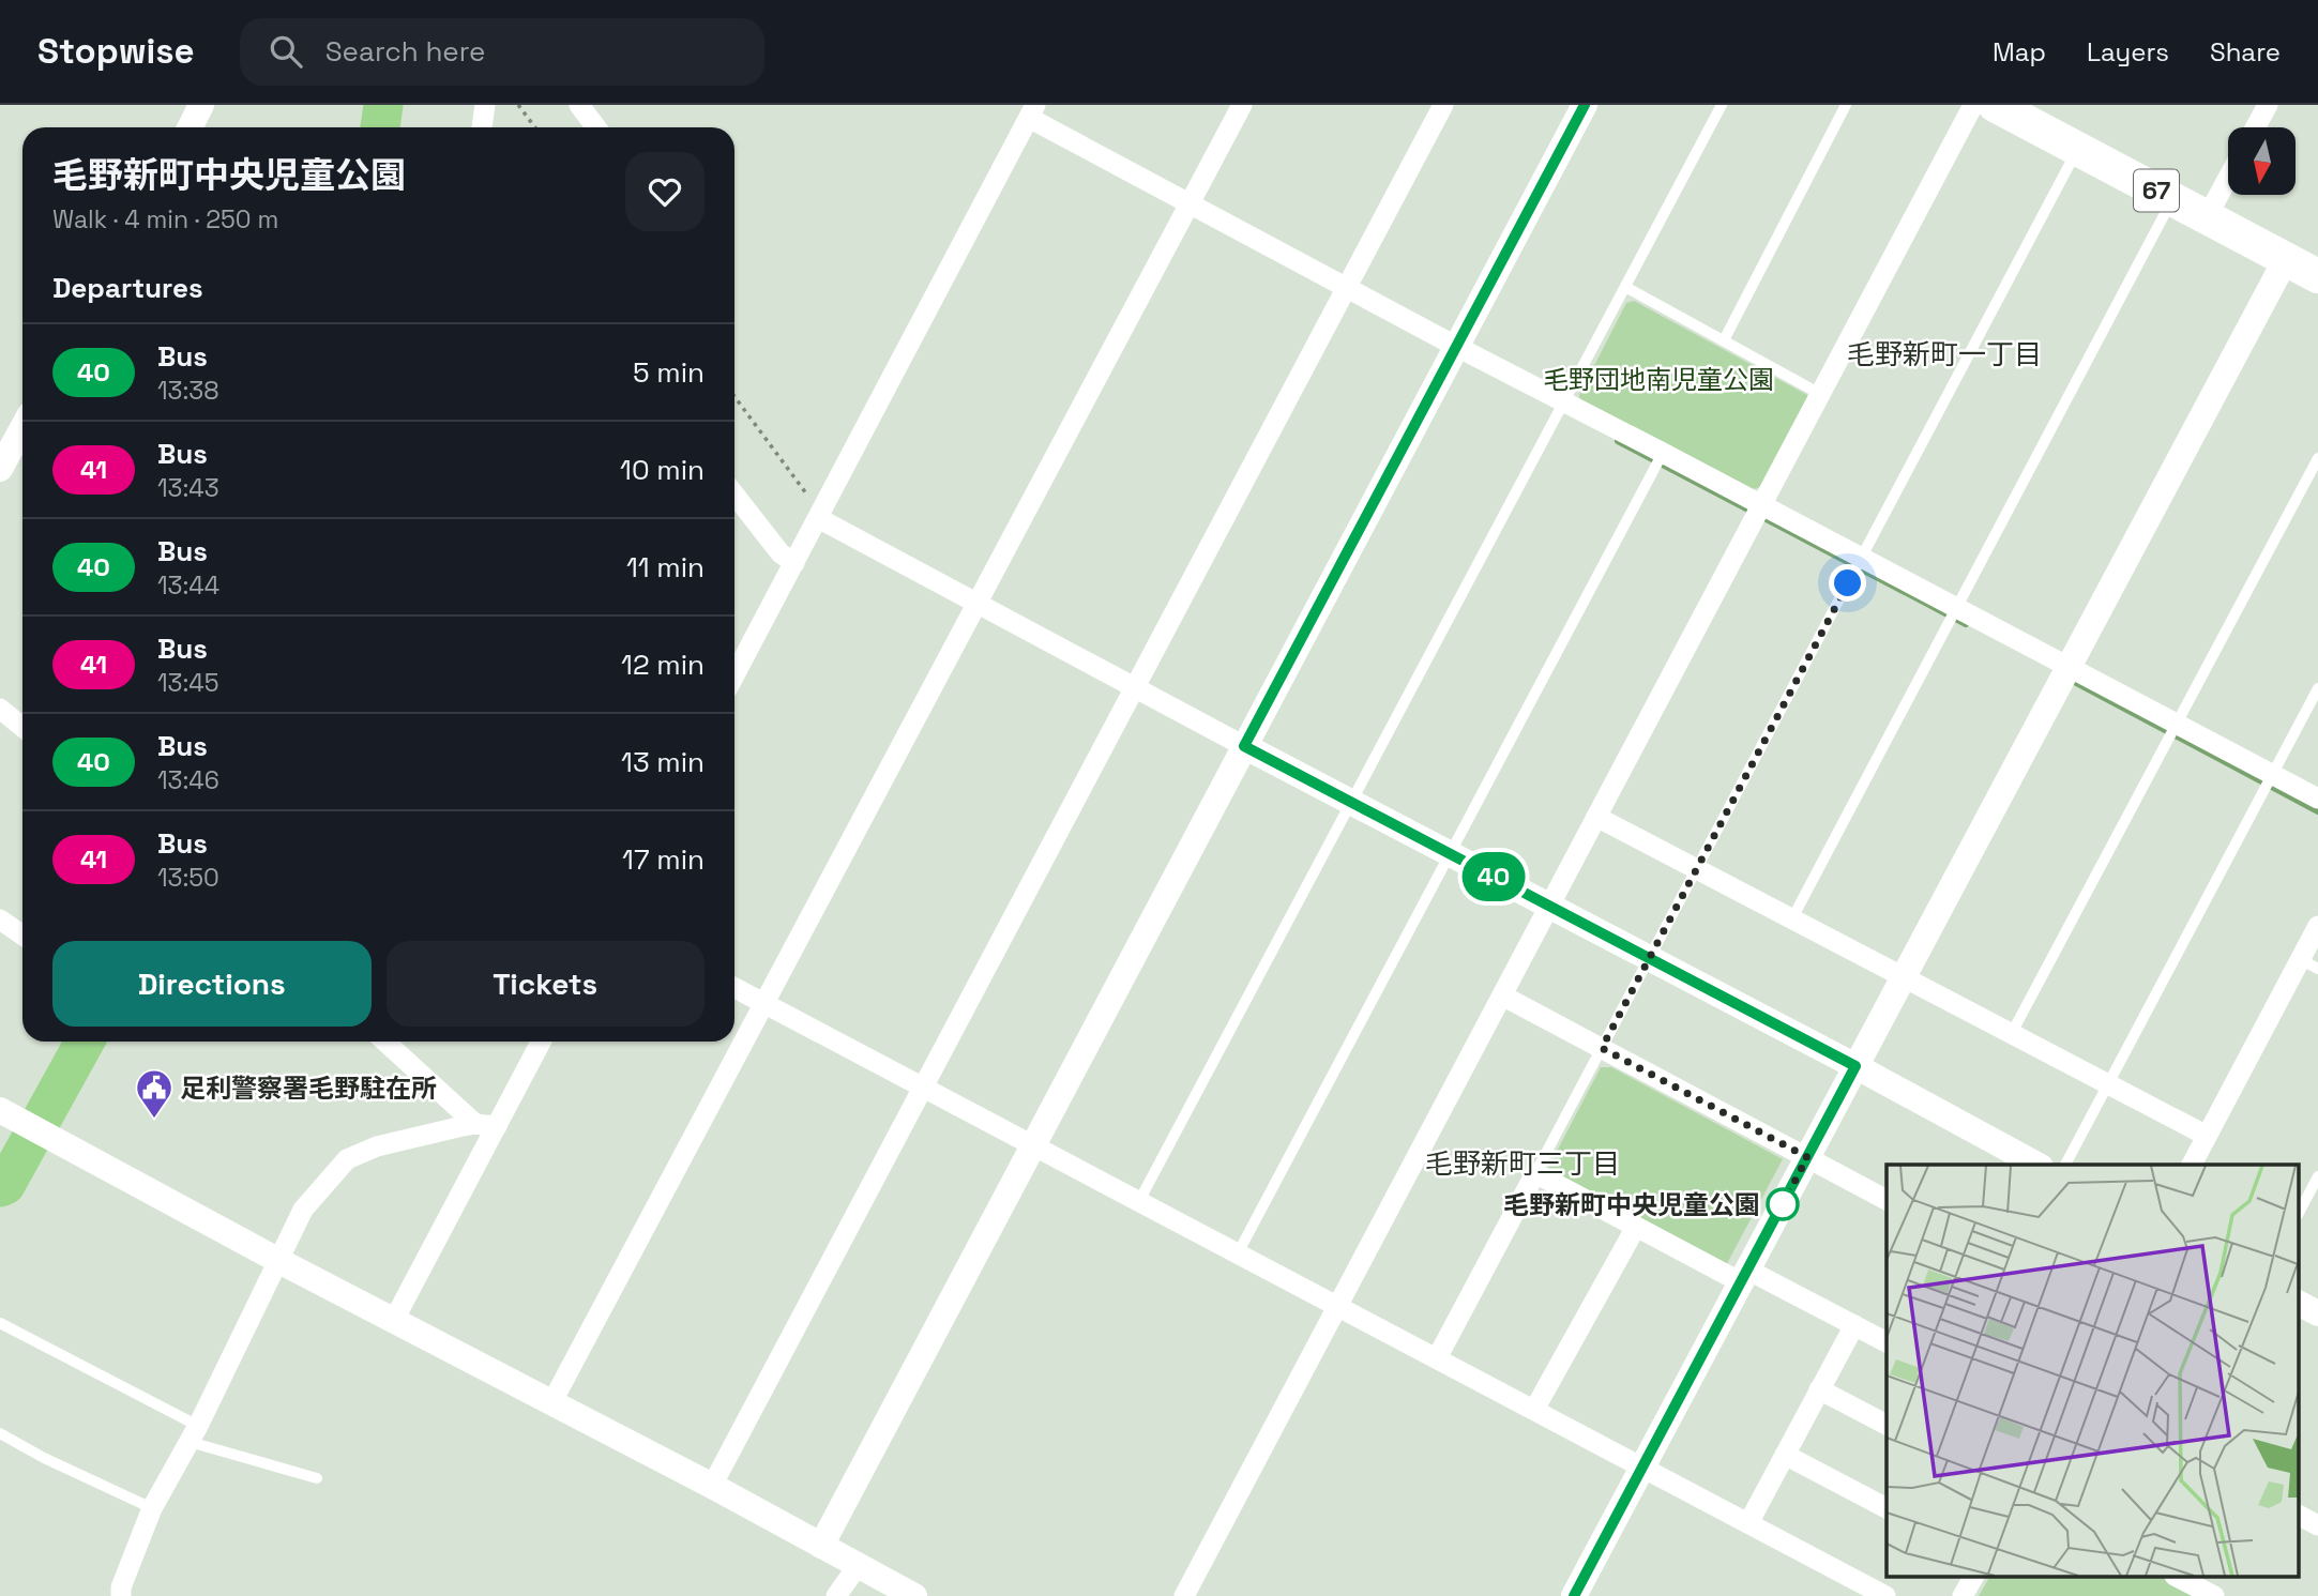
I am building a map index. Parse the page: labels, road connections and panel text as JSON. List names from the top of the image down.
{
  "streets": {
    "main road": ["67"]
  },
  "districts": ["毛野新町一丁目", "毛野新町三丁目"],
  "parks": ["毛野団地南児童公園"],
  "places": {
    "public building": ["足利警察署毛野駐在所"],
    "other": ["毛野新町中央児童公園"]
  },
  "lines": ["bus line 40"],
  "north": "bottom",
  "page": {
    "header": "Stopwise",
    "search": "Search here",
    "nav": ["Map", "Layers", "Share"],
    "on_map": "40",
    "heading": [
      ["毛野新町中央児童公園", "Walk · 4 min · 250 m"],
      "Departures"
    ],
    "list": [
      {
        "mark": "40",
        "name": "Bus",
        "note": "13:38",
        "value": "5 min"
      },
      {
        "mark": "41",
        "name": "Bus",
        "note": "13:43",
        "value": "10 min"
      },
      {
        "mark": "40",
        "name": "Bus",
        "note": "13:44",
        "value": "11 min"
      },
      {
        "mark": "41",
        "name": "Bus",
        "note": "13:45",
        "value": "12 min"
      },
      {
        "mark": "40",
        "name": "Bus",
        "note": "13:46",
        "value": "13 min"
      },
      {
        "mark": "41",
        "name": "Bus",
        "note": "13:50",
        "value": "17 min"
      }
    ],
    "buttons": ["Directions", "Tickets"]
  }
}
